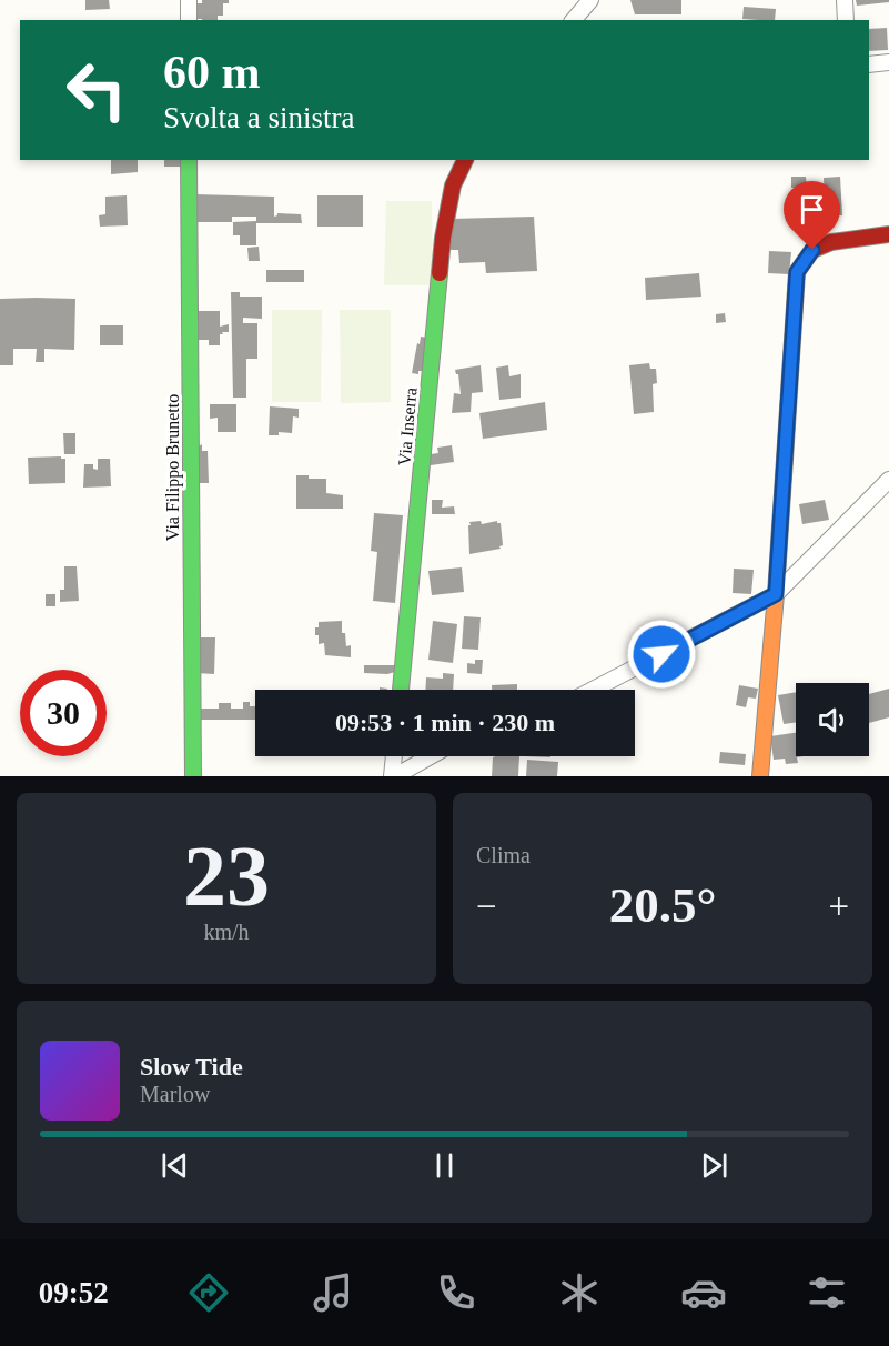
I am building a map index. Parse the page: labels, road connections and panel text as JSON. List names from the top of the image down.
{
  "streets": {
    "street": ["Via Inserra", "Via Filippo Brunetto"]
  },
  "page": {
    "turn": ["60 m", "Svolta a sinistra"],
    "limit": "30",
    "trip": "09:53 · 1 min · 230 m",
    "tile": [
      ["23", "km/h"],
      "Clima"
    ],
    "heat": ["−", "20.5°", "+"],
    "song": ["Slow Tide", "Marlow"],
    "tabs": "09:52"
  }
}
